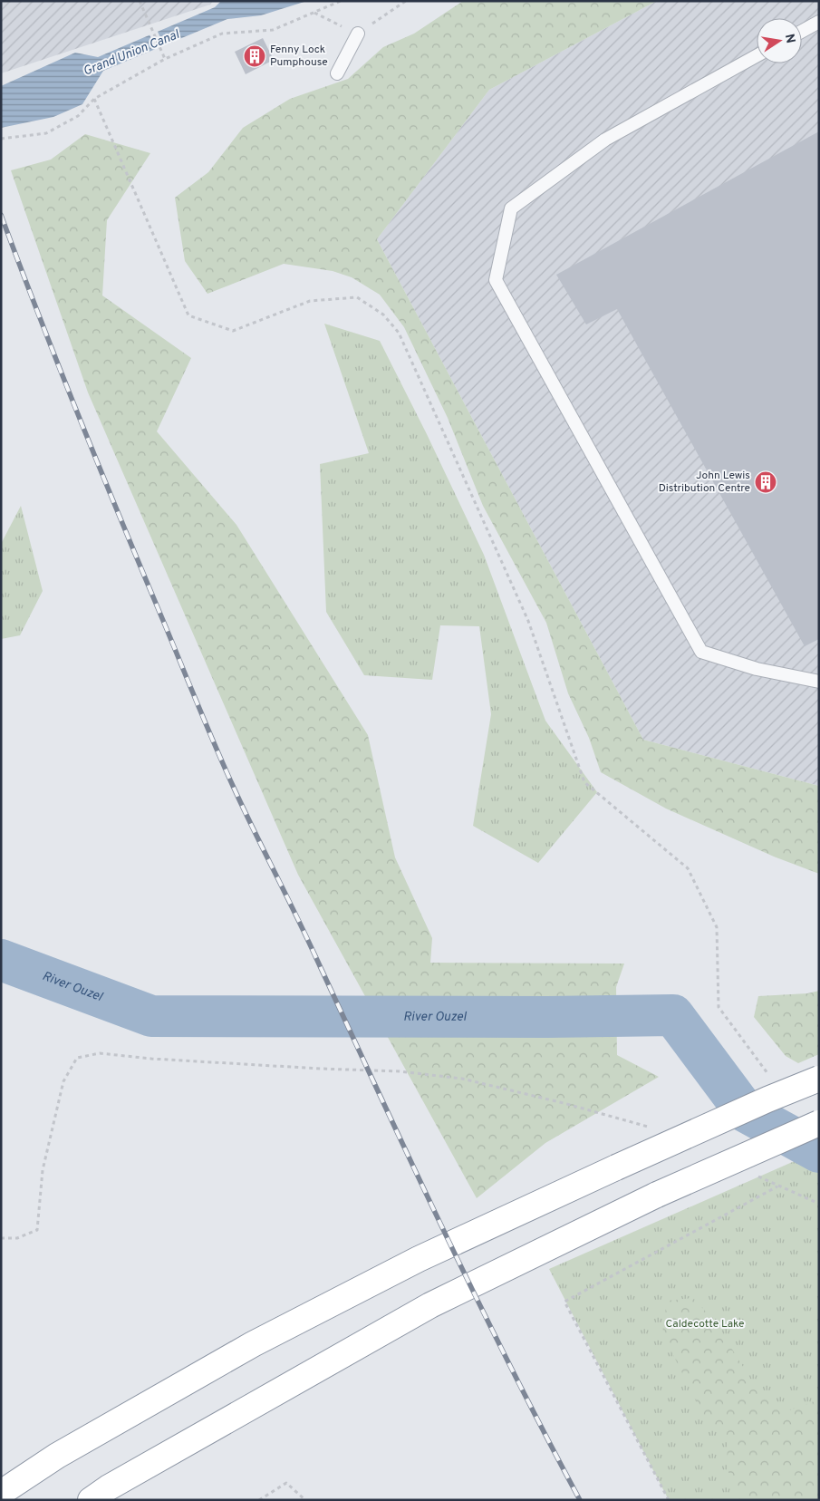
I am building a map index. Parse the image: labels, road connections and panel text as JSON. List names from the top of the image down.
{
  "water": ["Grand Union Canal", "River Ouzel"],
  "parks": ["Caldecotte Lake"],
  "places": {
    "building": ["Fenny Lock Pumphouse", "John Lewis Distribution Centre"]
  },
  "north": "right"
}
